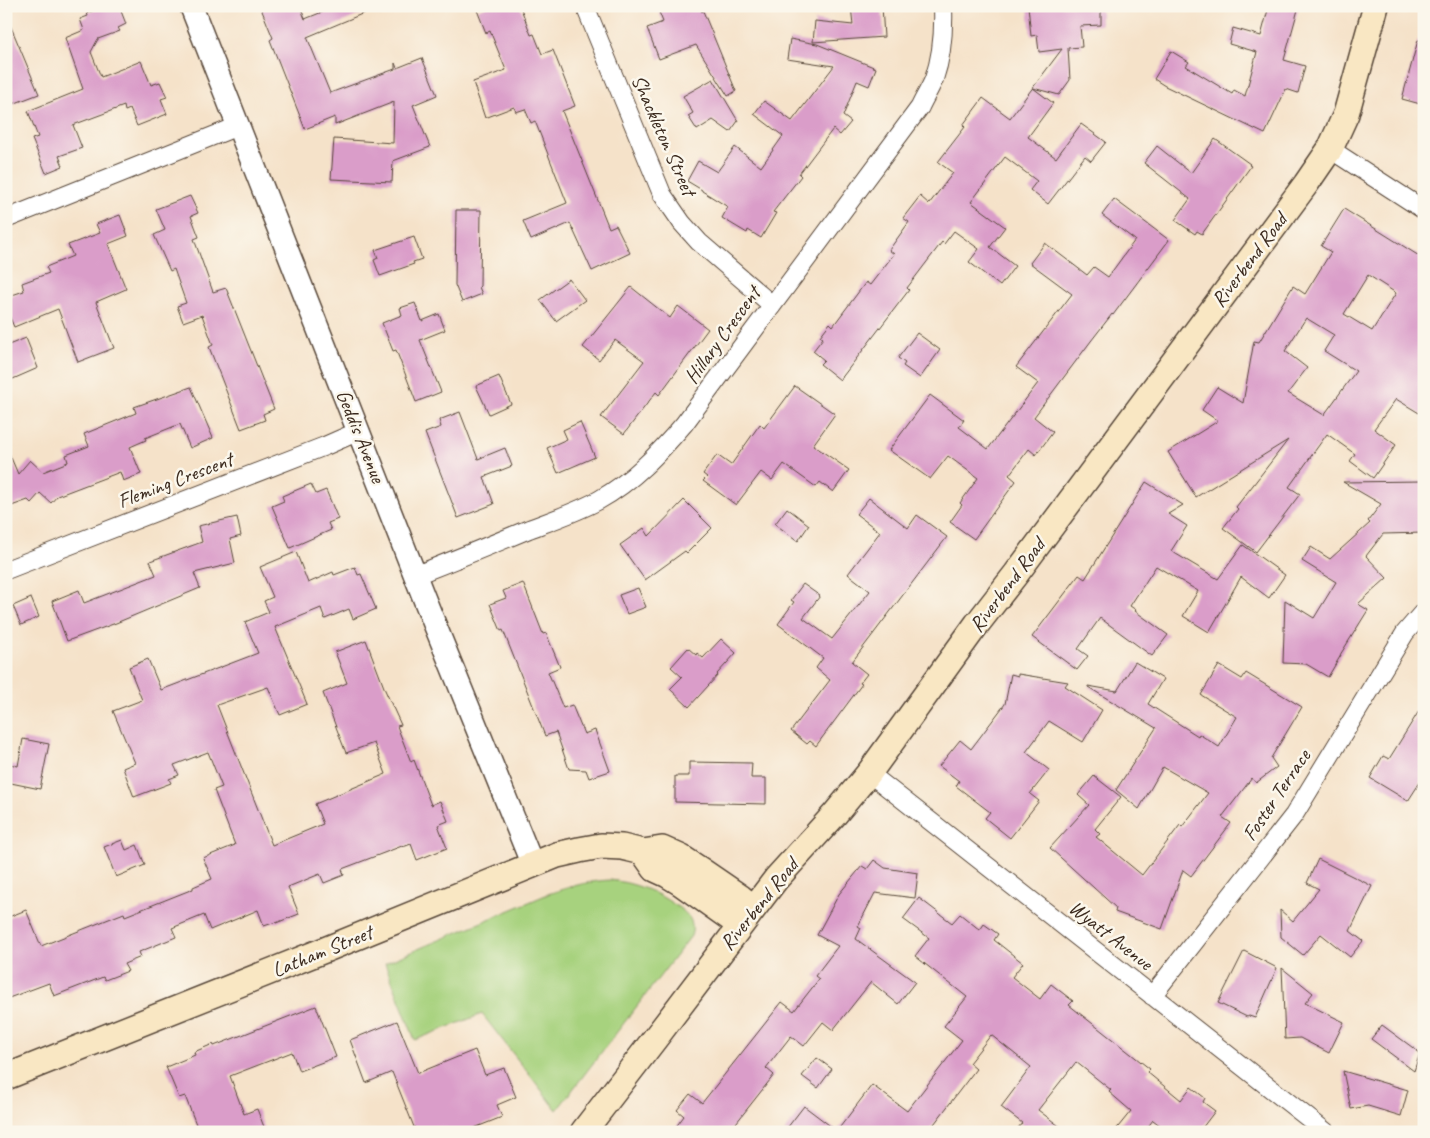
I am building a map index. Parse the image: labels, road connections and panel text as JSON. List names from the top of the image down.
{
  "streets": {
    "main road": ["Riverbend Road", "Latham Street"],
    "street": [
      "Shackleton Street",
      "Hillary Crescent",
      "Geddis Avenue",
      "Fleming Crescent",
      "Foster Terrace",
      "Wyatt Avenue"
    ]
  },
  "crossings": [
    ["Shackleton Street", "Hillary Crescent"],
    ["Riverbend Road", "Wyatt Avenue"],
    ["Riverbend Road", "Latham Street"],
    ["Hillary Crescent", "Geddis Avenue"],
    ["Geddis Avenue", "Fleming Crescent"],
    ["Geddis Avenue", "Latham Street"],
    ["Foster Terrace", "Wyatt Avenue"]
  ]
}
